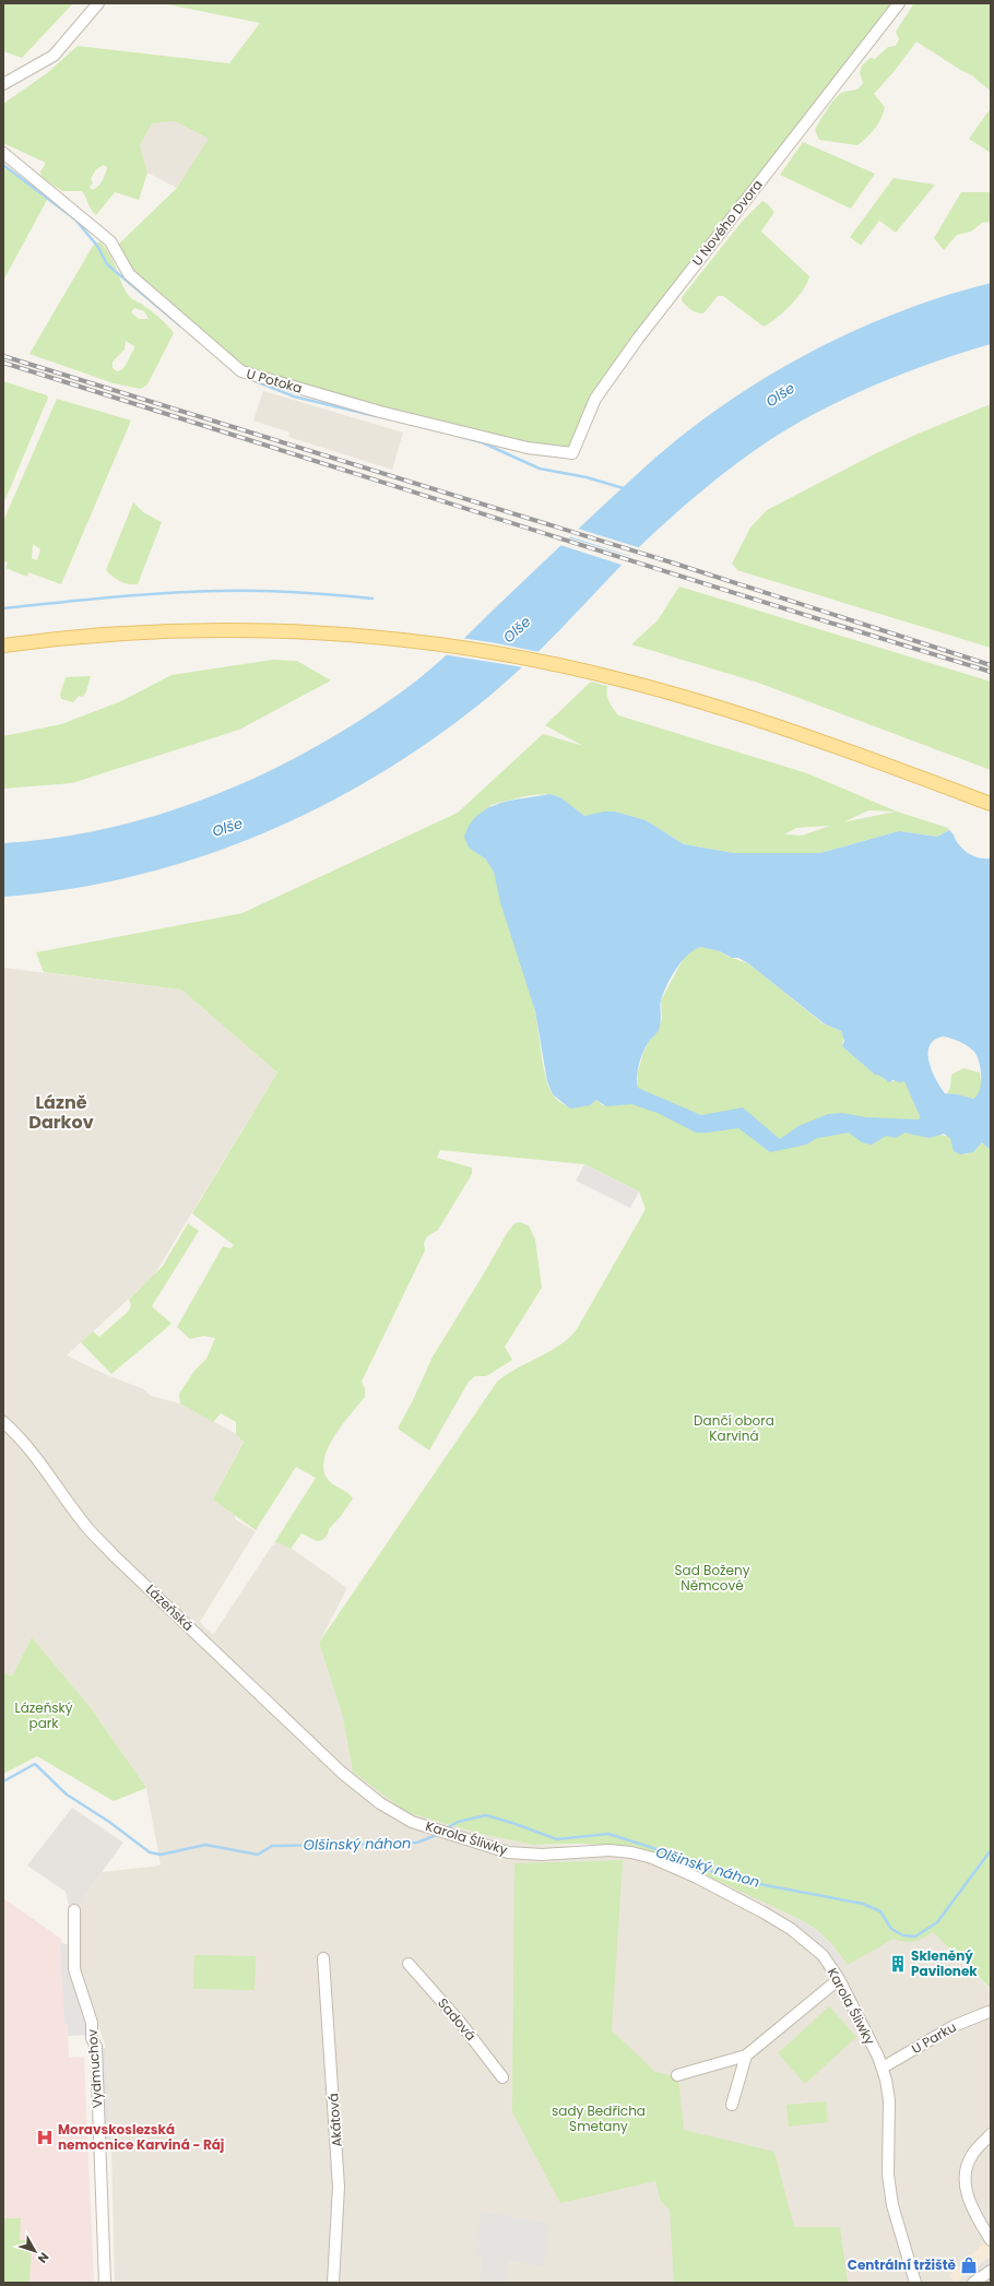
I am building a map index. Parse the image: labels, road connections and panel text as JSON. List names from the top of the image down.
{
  "streets": {
    "street": [
      "U Nového Dvora",
      "U Potoka",
      "Lázeňská",
      "Karola Śliwky",
      "Sadová",
      "U Parku",
      "Vydmuchov",
      "Akátová"
    ]
  },
  "crossings": [
    ["U Nového Dvora", "U Potoka"],
    ["Lázeňská", "Karola Śliwky"],
    ["Karola Śliwky", "U Parku"]
  ],
  "districts": ["Lázně Darkov"],
  "water": ["Olše", "Olšinský náhon"],
  "parks": [
    "Dančí obora Karviná",
    "Sad Boženy Němcové",
    "Lázeňský park",
    "sady Bedřicha Smetany"
  ],
  "places": {
    "building": ["Skleněný Pavilonek"],
    "hospital": ["Moravskoslezská nemocnice Karviná - Ráj"],
    "shop": ["Centrální tržiště"]
  },
  "north": "bottom right"
}
